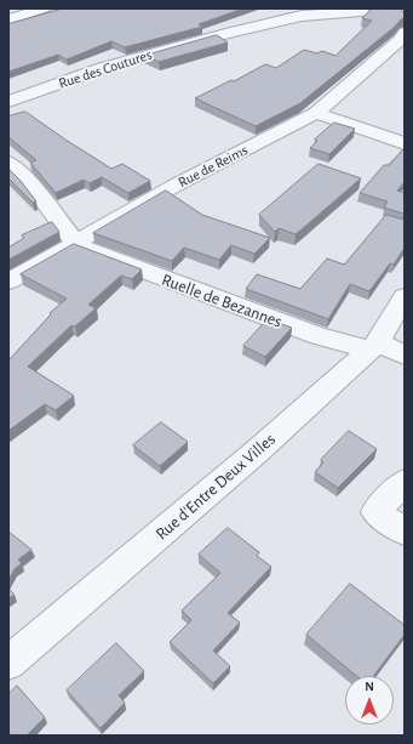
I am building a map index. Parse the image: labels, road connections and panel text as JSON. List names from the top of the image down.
{
  "streets": {
    "street": [
      "Rue des Coutures",
      "Rue de Reims",
      "Ruelle de Bezannes",
      "Rue d'Entre Deux Villes"
    ]
  },
  "crossings": [
    ["Rue de Reims", "Ruelle de Bezannes"],
    ["Ruelle de Bezannes", "Rue d'Entre Deux Villes"]
  ],
  "north": "top"
}
